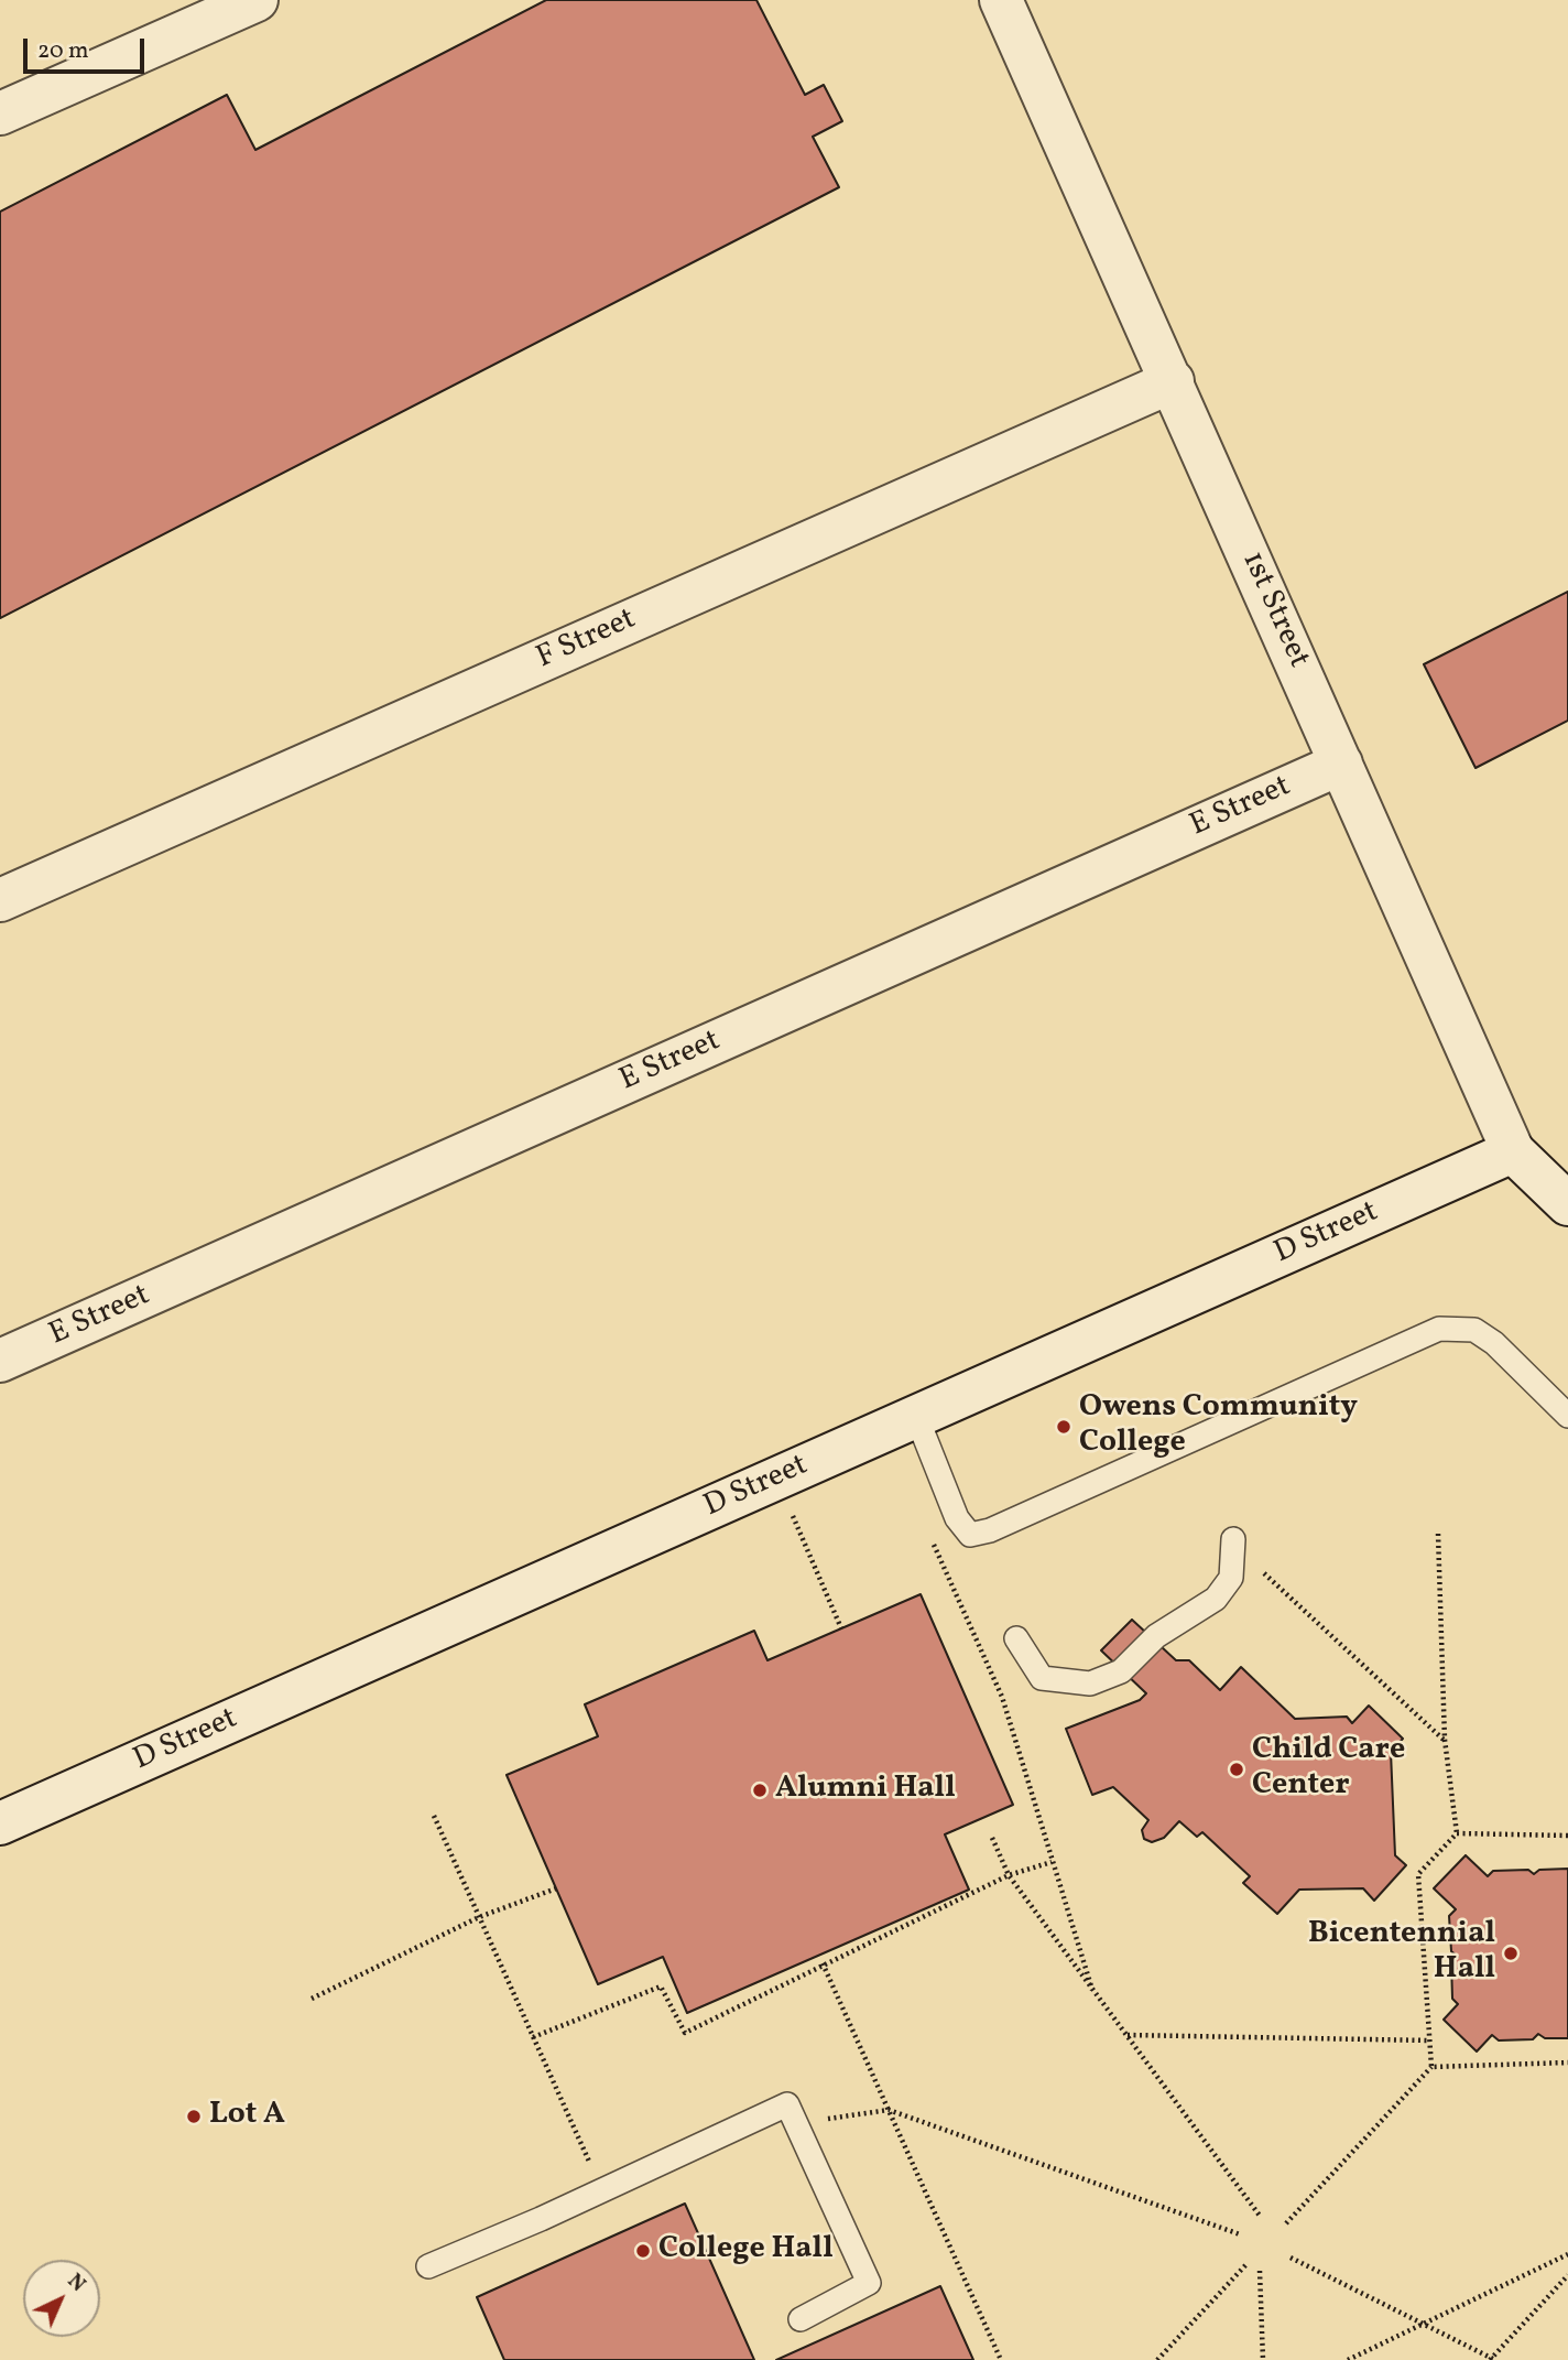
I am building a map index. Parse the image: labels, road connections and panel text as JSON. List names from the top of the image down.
{
  "streets": {
    "street": [
      "1st Street",
      "F Street",
      "E Street",
      "D Street"
    ]
  },
  "crossings": [
    ["1st Street", "F Street"],
    ["1st Street", "E Street"],
    ["1st Street", "D Street"]
  ],
  "places": [
    "Owens Community College",
    "Child Care Center",
    "Alumni Hall",
    "Bicentennial Hall",
    "Lot A",
    "College Hall"
  ],
  "scale_bar": "20 m",
  "north": "top right"
}
